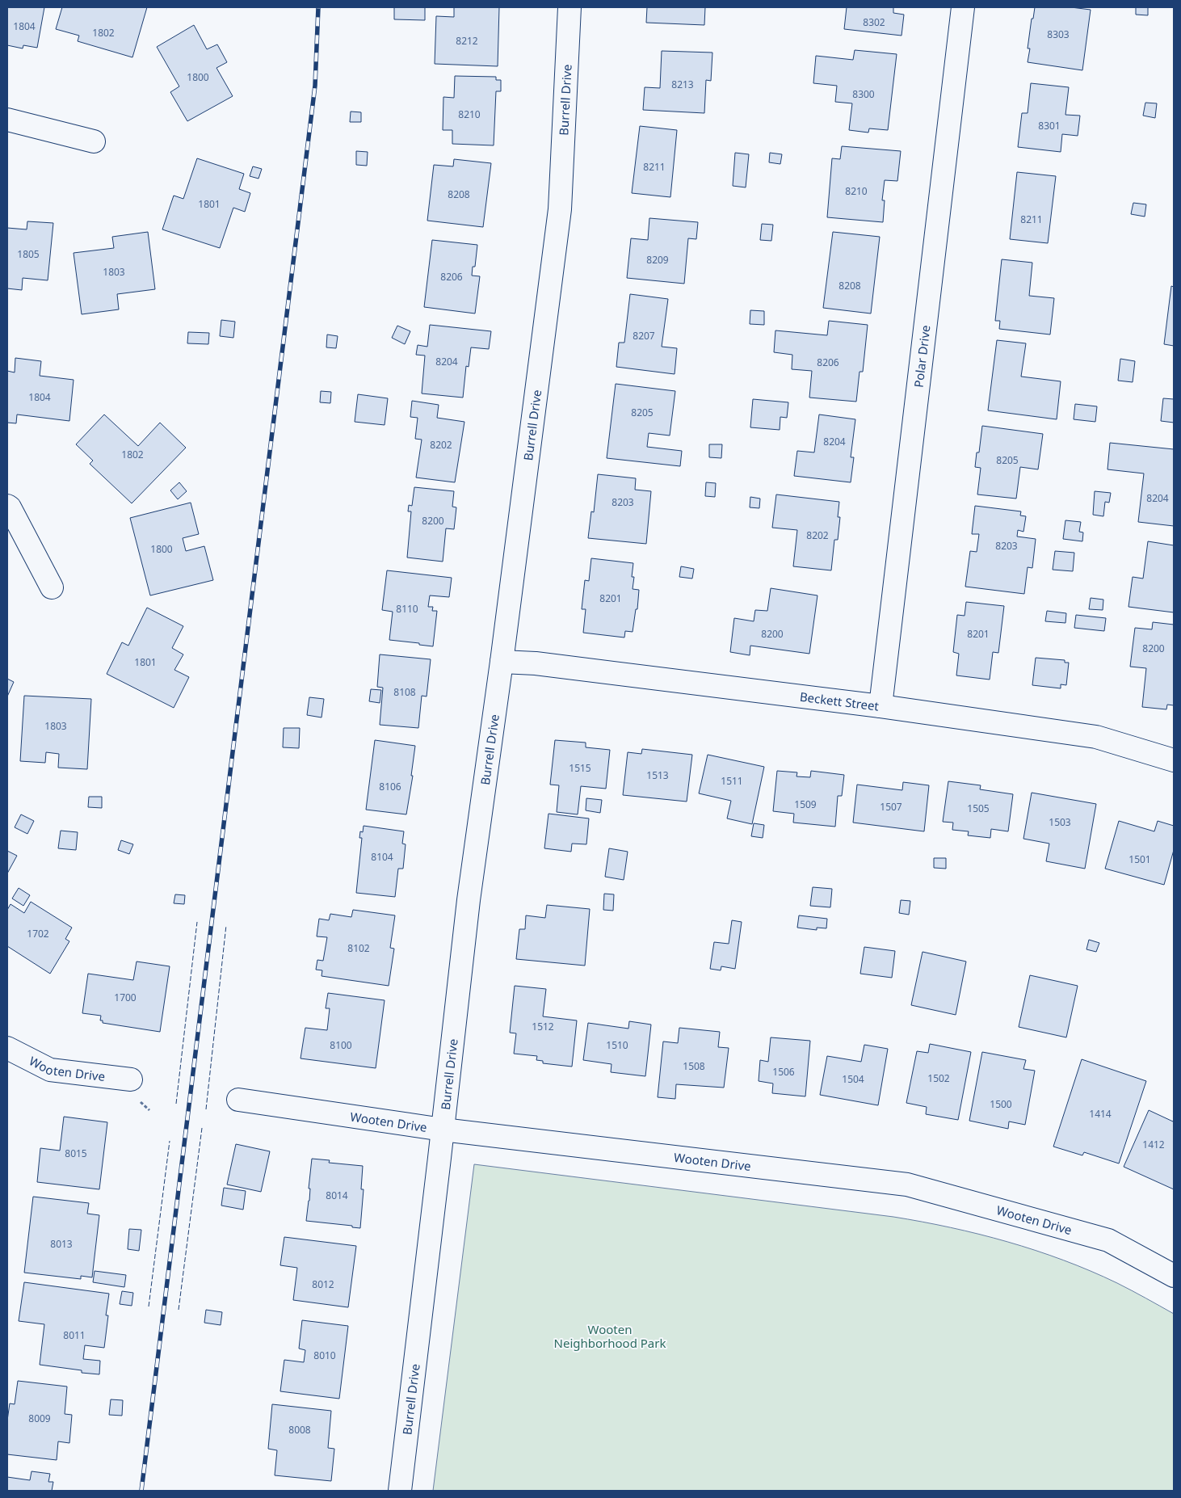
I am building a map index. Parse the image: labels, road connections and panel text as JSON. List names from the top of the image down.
{
  "streets": {
    "street": [
      "Burrell Drive",
      "Polar Drive",
      "Beckett Street",
      "Wooten Drive"
    ]
  },
  "crossings": [
    ["Burrell Drive", "Beckett Street"],
    ["Burrell Drive", "Wooten Drive"],
    ["Polar Drive", "Beckett Street"]
  ],
  "parks": ["Wooten Neighborhood Park"],
  "house_numbers": [
    "8302",
    "1804",
    "1802",
    "8303",
    "8212",
    "1800",
    "8213",
    "8300",
    "8210",
    "8301",
    "8211",
    "8210",
    "8208",
    "1801",
    "8211",
    "1805",
    "8209",
    "1803",
    "8206",
    "8208",
    "8207",
    "8204",
    "8206",
    "1804",
    "8205",
    "8204",
    "8202",
    "1802",
    "8205",
    "8204",
    "8203",
    "8200",
    "8202",
    "8203",
    "1800",
    "8201",
    "8110",
    "8200",
    "8201",
    "8200",
    "1801",
    "8108",
    "1803",
    "1515",
    "1513",
    "1511",
    "8106",
    "1509",
    "1507",
    "1505",
    "1503",
    "8104",
    "1501",
    "1702",
    "8102",
    "1700",
    "1512",
    "8100",
    "1510",
    "1508",
    "1506",
    "1502",
    "1504",
    "1500",
    "1414",
    "1412",
    "8015",
    "8014",
    "8013",
    "8012",
    "8011",
    "8010",
    "8009",
    "8008"
  ]
}
